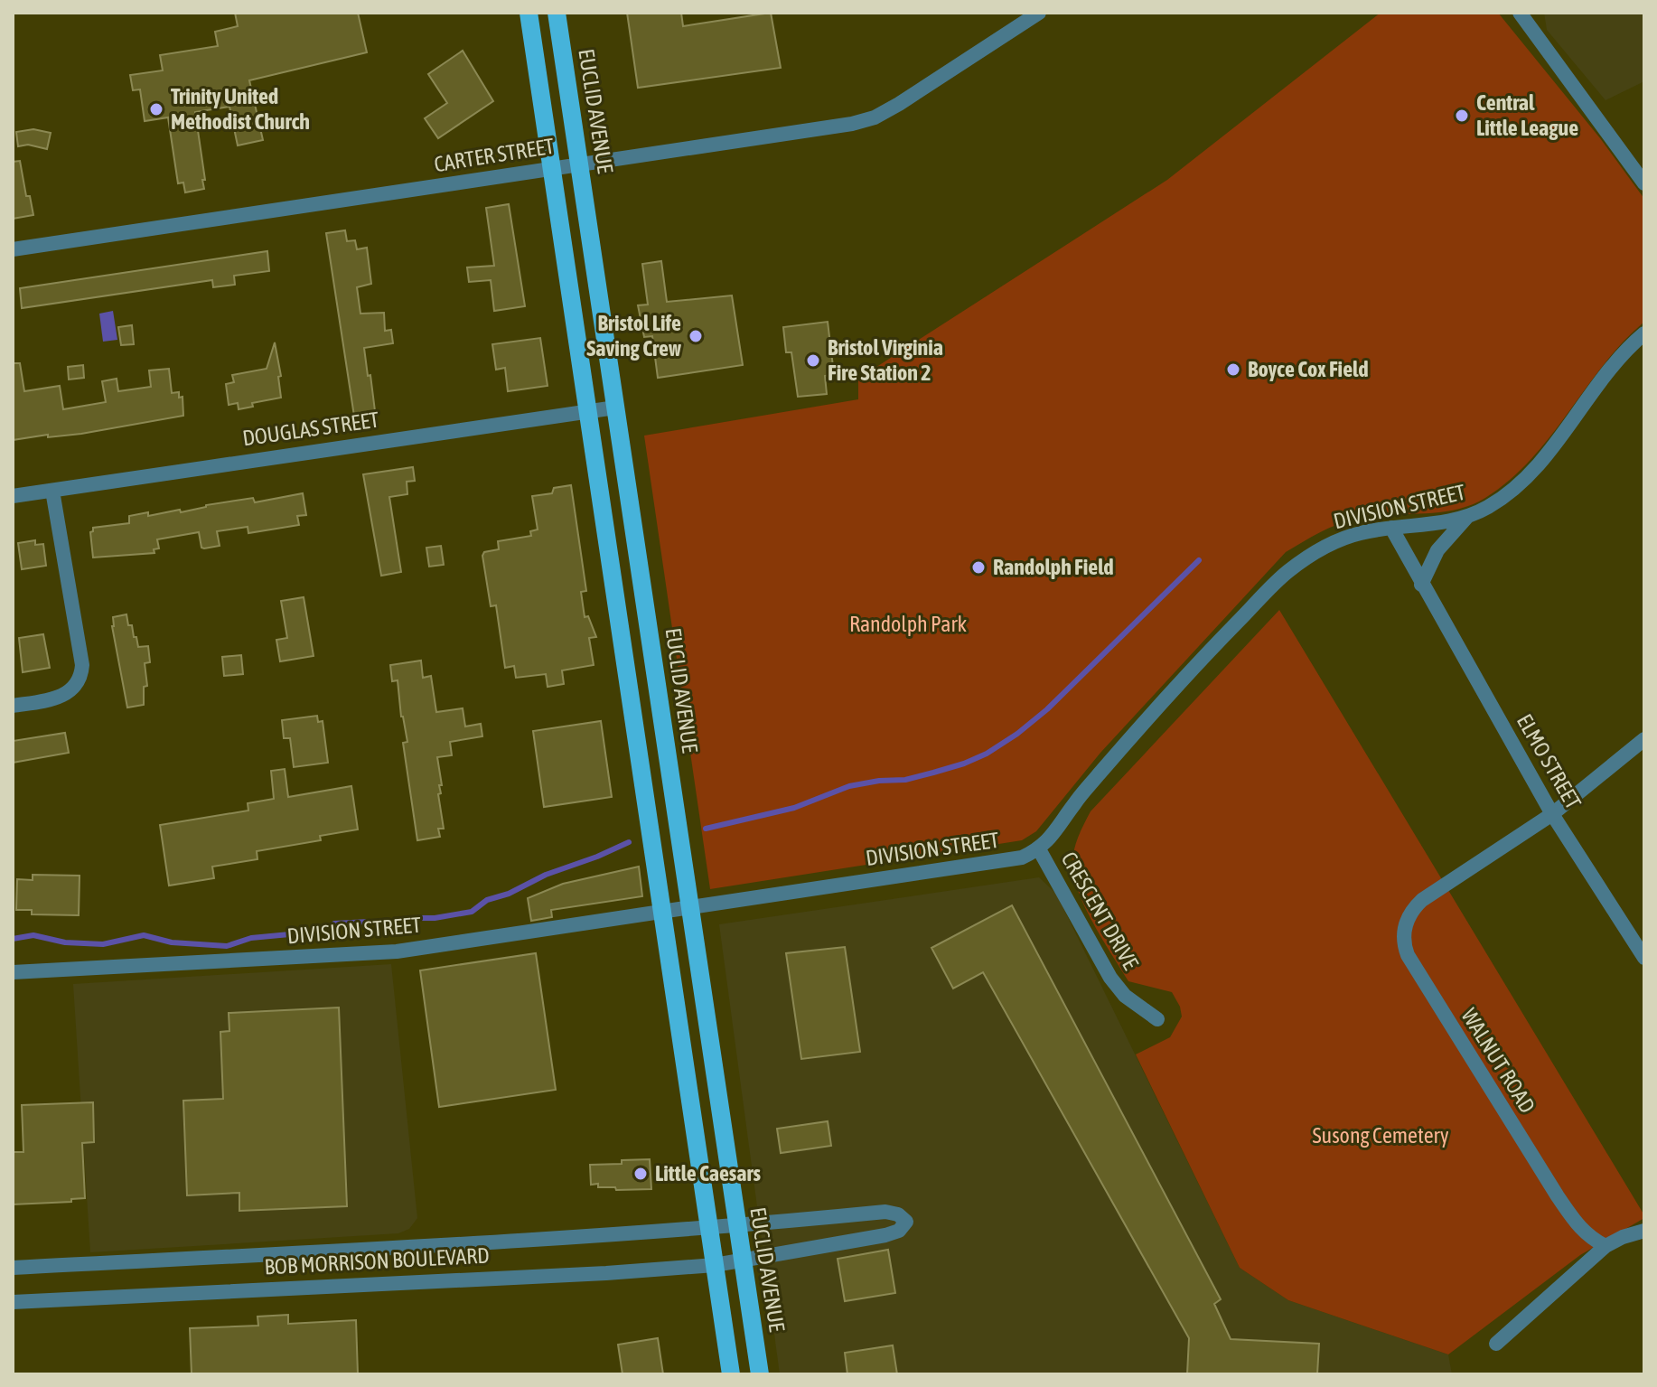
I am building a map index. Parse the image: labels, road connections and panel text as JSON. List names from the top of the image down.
{
  "streets": {
    "main road": ["EUCLID AVENUE"],
    "street": [
      "CARTER STREET",
      "DOUGLAS STREET",
      "DIVISION STREET",
      "ELMO STREET",
      "CRESCENT DRIVE",
      "WALNUT ROAD",
      "BOB MORRISON BOULEVARD"
    ]
  },
  "crossings": [
    ["EUCLID AVENUE", "CARTER STREET"],
    ["EUCLID AVENUE", "DOUGLAS STREET"],
    ["EUCLID AVENUE", "DIVISION STREET"],
    ["EUCLID AVENUE", "BOB MORRISON BOULEVARD"],
    ["DIVISION STREET", "ELMO STREET"],
    ["DIVISION STREET", "CRESCENT DRIVE"],
    ["ELMO STREET", "WALNUT ROAD"]
  ],
  "parks": ["Randolph Park", "Susong Cemetery"],
  "places": [
    "Trinity United Methodist Church",
    "Central Little League",
    "Bristol Life Saving Crew",
    "Bristol Virginia Fire Station 2",
    "Boyce Cox Field",
    "Randolph Field",
    "Little Caesars"
  ]
}
